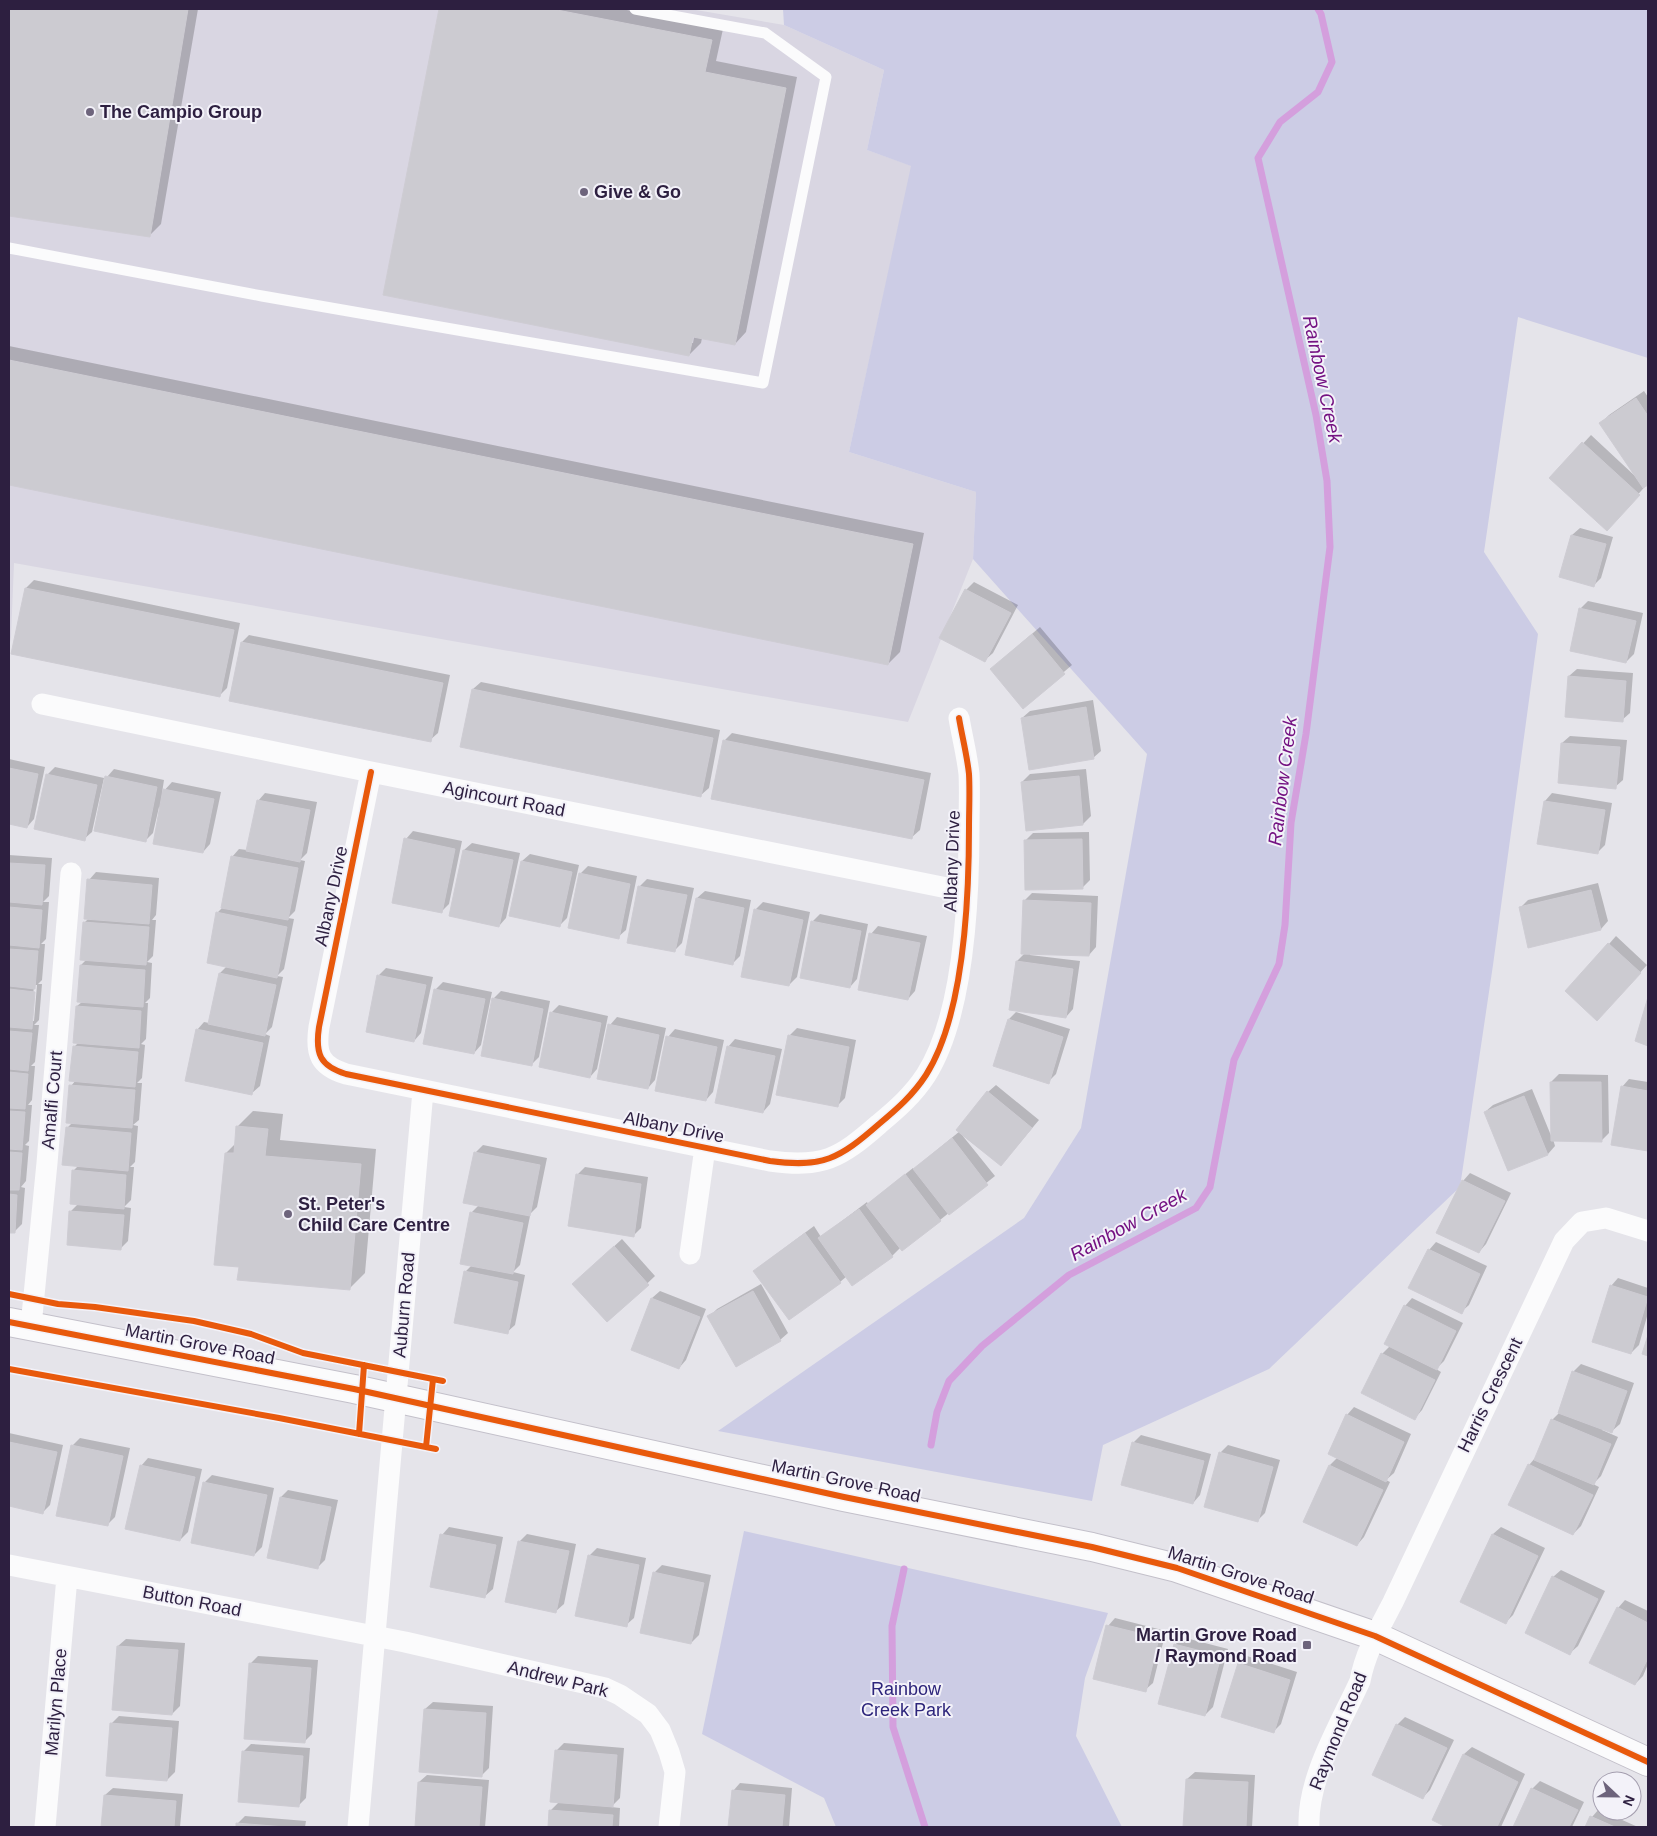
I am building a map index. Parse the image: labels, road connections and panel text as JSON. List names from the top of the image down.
{
  "streets": {
    "street": [
      "Agincourt Road",
      "Albany Drive",
      "Amalfi Court",
      "Auburn Road",
      "Martin Grove Road",
      "Harris Crescent",
      "Button Road",
      "Andrew Park",
      "Marilyn Place",
      "Raymond Road"
    ]
  },
  "crossings": [
    ["Agincourt Road", "Albany Drive"],
    ["Albany Drive", "Auburn Road"],
    ["Amalfi Court", "Martin Grove Road"],
    ["Auburn Road", "Martin Grove Road"],
    ["Martin Grove Road", "Harris Crescent"],
    ["Martin Grove Road", "Raymond Road"],
    ["Harris Crescent", "Raymond Road"],
    ["Button Road", "Andrew Park"],
    ["Button Road", "Marilyn Place"]
  ],
  "water": ["Rainbow Creek"],
  "parks": ["Rainbow Creek Park"],
  "places": {
    "other": ["The Campio Group", "Give & Go", "St. Peter's Child Care Centre"],
    "transit": ["Martin Grove Road / Raymond Road"]
  },
  "north": "right"
}
